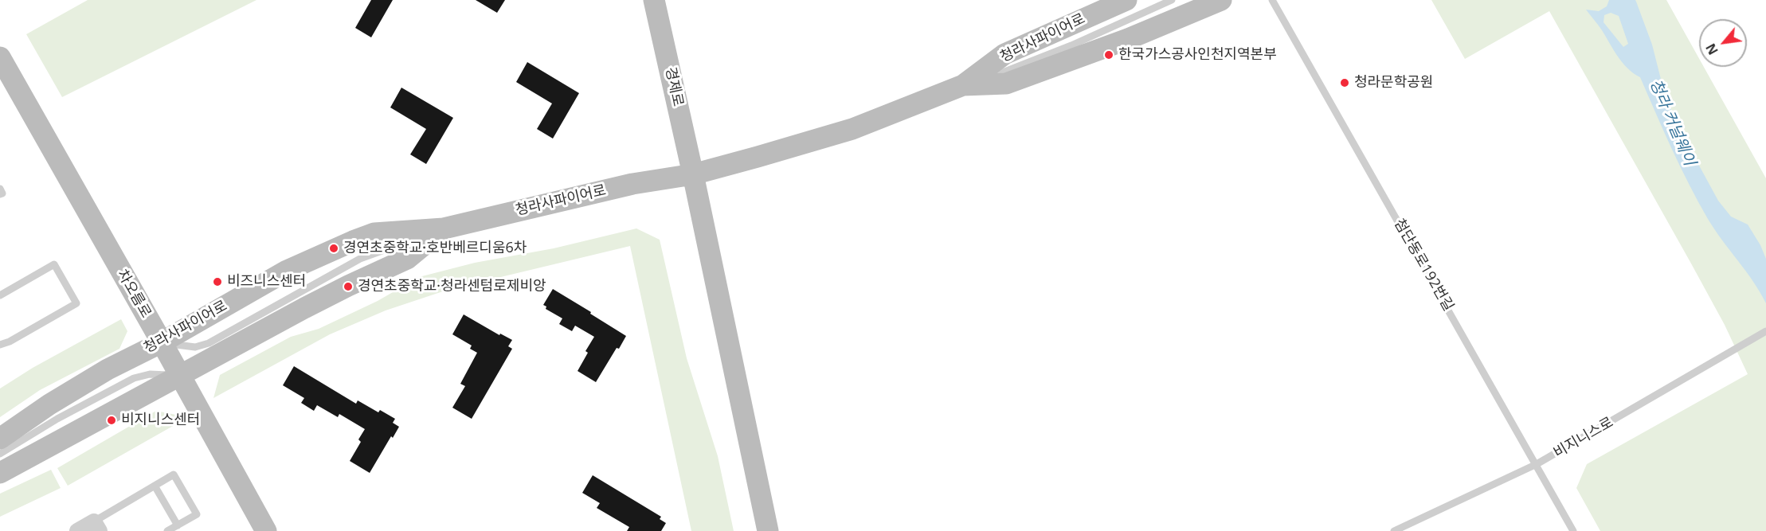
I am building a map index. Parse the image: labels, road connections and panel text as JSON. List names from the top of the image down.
{
  "streets": {
    "main road": ["청라사파이어로", "경제로", "차오름로"],
    "lane": ["첨단동로192번길", "비지니스로"]
  },
  "crossings": [
    ["청라사파이어로", "경제로"],
    ["청라사파이어로", "차오름로"],
    ["첨단동로192번길", "비지니스로"]
  ],
  "water": ["청라 커널웨이"],
  "places": [
    "한국가스공사인천지역본부",
    "청라문학공원",
    "경연초중학교·호반베르디움6차",
    "비즈니스센터",
    "경연초중학교·청라센텀로제비앙",
    "비지니스센터"
  ],
  "north": "bottom left"
}
